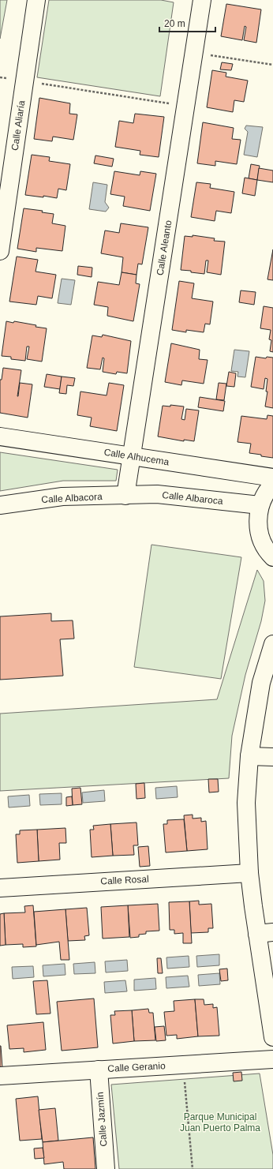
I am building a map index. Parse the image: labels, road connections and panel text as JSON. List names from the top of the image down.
{
  "streets": {
    "street": [
      "Calle Aliaría",
      "Calle Aleanto",
      "Calle Alhucema",
      "Calle Albacora",
      "Calle Albaroca",
      "Calle Rosal",
      "Calle Geranio",
      "Calle Jazmín"
    ]
  },
  "crossings": [
    ["Calle Aleanto", "Calle Alhucema"],
    ["Calle Aleanto", "Calle Albacora"],
    ["Calle Aleanto", "Calle Albaroca"],
    ["Calle Albacora", "Calle Albaroca"],
    ["Calle Geranio", "Calle Jazmín"]
  ],
  "parks": ["Parque Municipal Juan Puerto Palma"],
  "scale_bar": "20 m"
}
